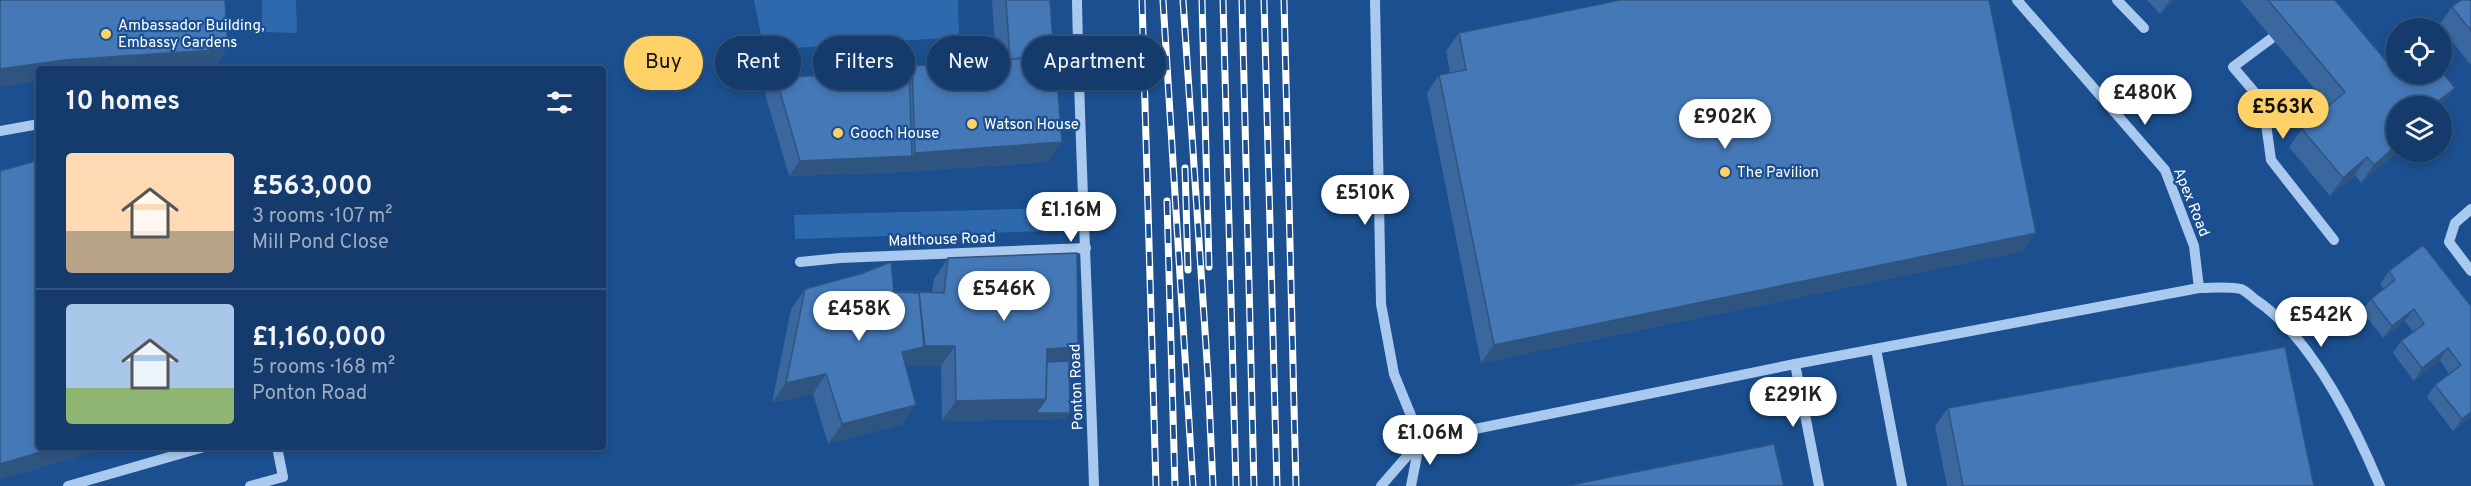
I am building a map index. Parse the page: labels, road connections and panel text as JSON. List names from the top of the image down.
{
  "streets": {
    "street": ["Apex Road", "Malthouse Road", "Ponton Road"]
  },
  "crossings": [
    ["Malthouse Road", "Ponton Road"]
  ],
  "places": [
    "Ambassador Building, Embassy Gardens",
    "Watson House",
    "Gooch House",
    "The Pavilion"
  ],
  "page": {
    "chip": [
      "Buy",
      "Rent",
      "Filters",
      "New",
      "Apartment"
    ],
    "heading": "10 homes",
    "price": [
      "£480K",
      "£563K",
      "£902K",
      "£510K",
      "£1.16M",
      "£546K",
      "£458K",
      "£542K",
      "£291K",
      "£1.06M"
    ],
    "list": [
      {
        "name": "£563,000",
        "note": "3 rooms · 107 m² · Mill Pond Close"
      },
      {
        "name": "£1,160,000",
        "note": "5 rooms · 168 m² · Ponton Road"
      }
    ]
  }
}
